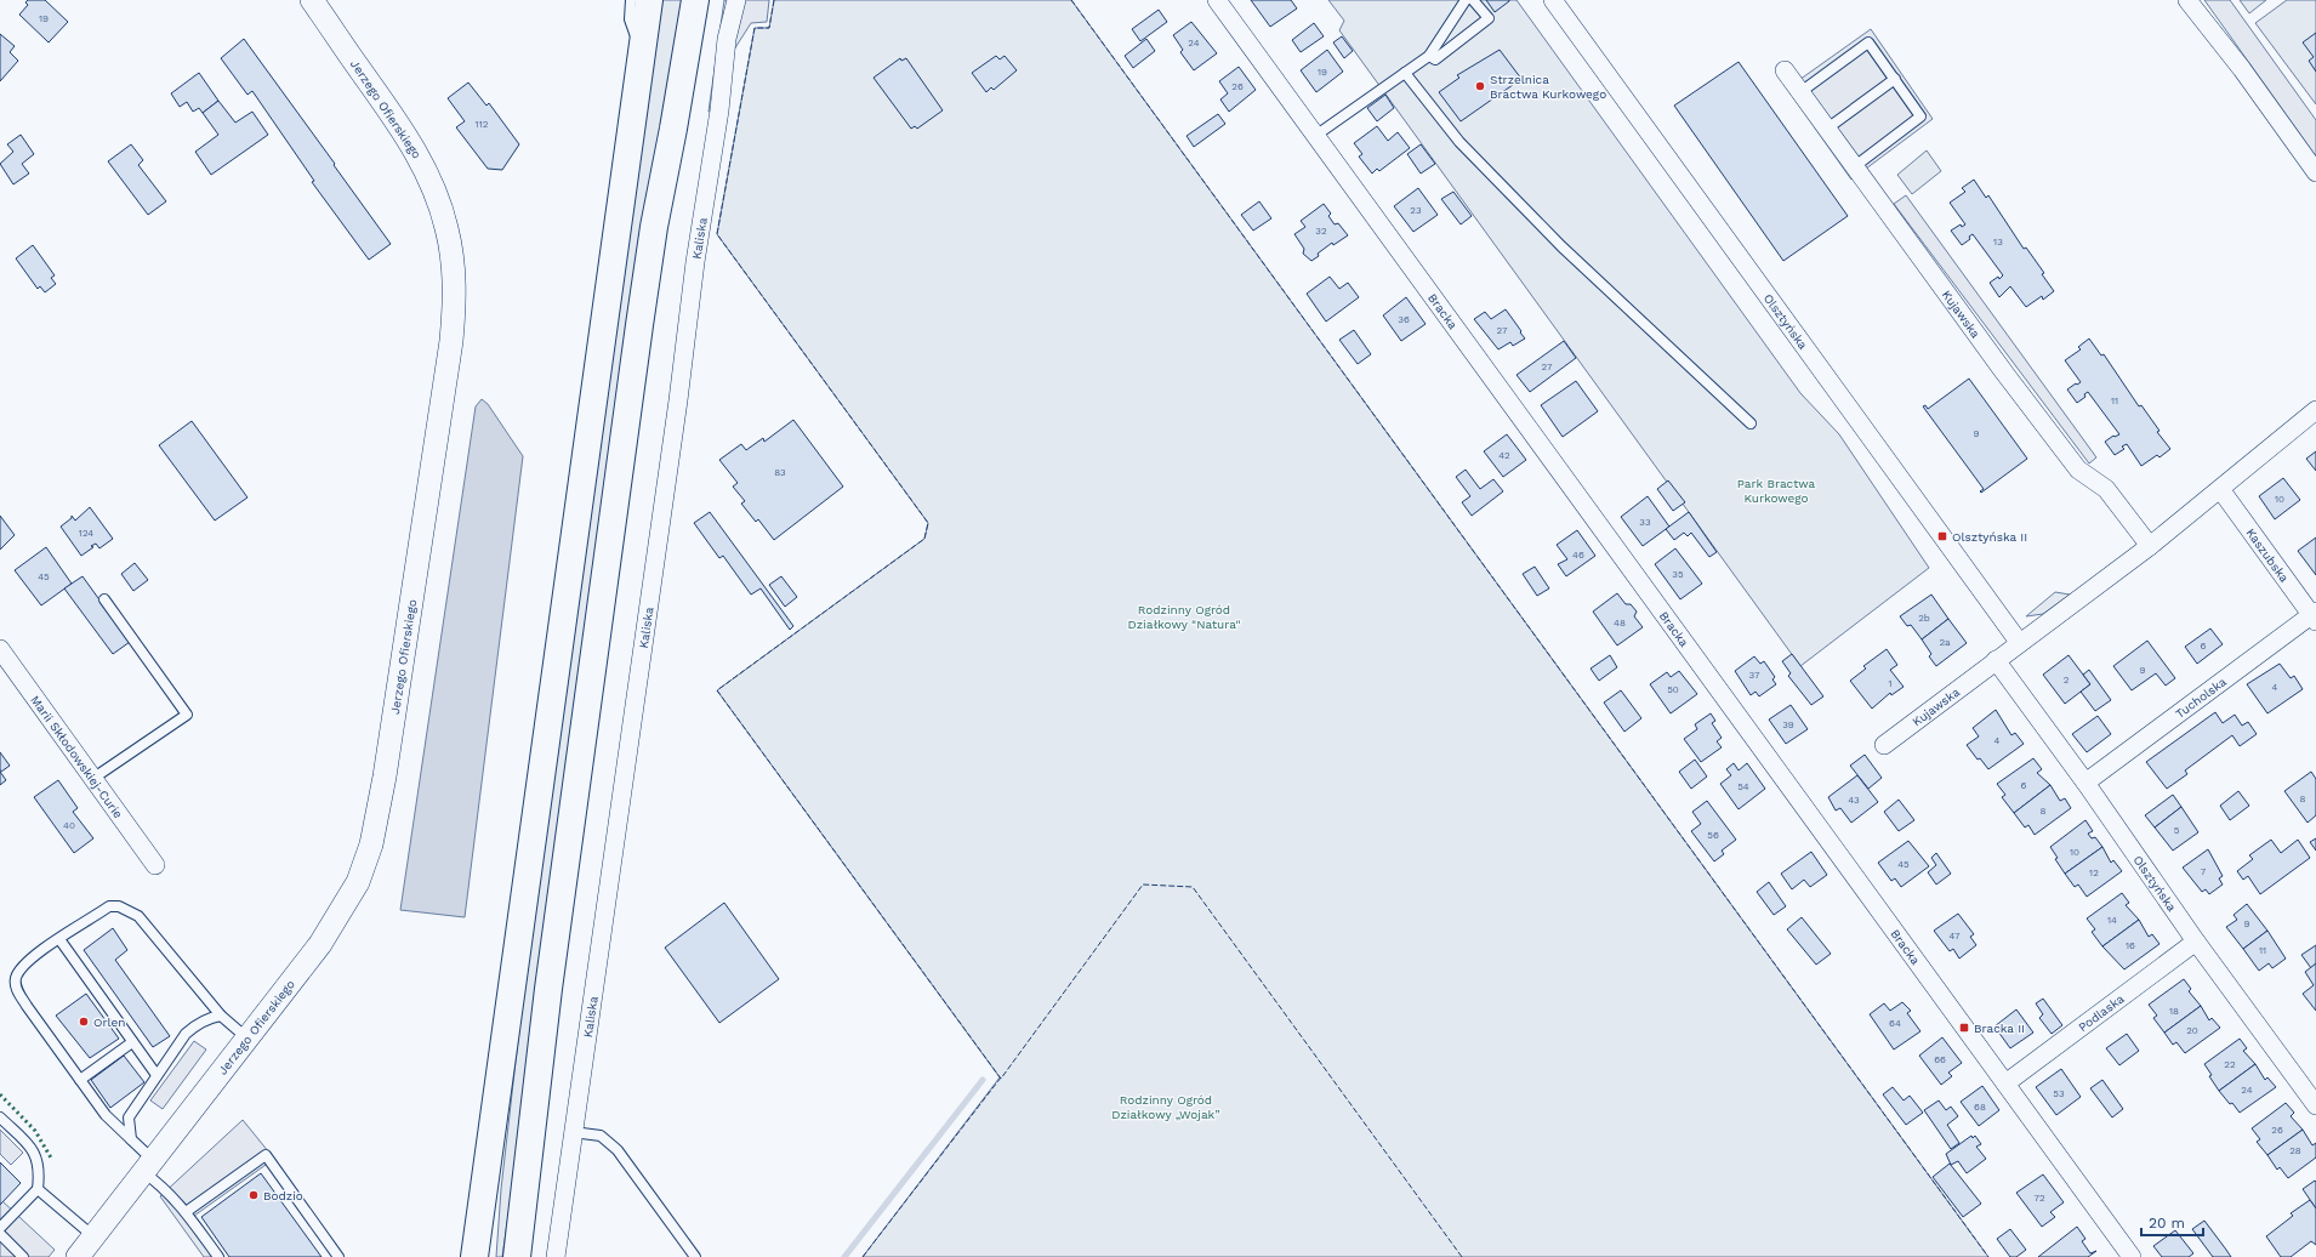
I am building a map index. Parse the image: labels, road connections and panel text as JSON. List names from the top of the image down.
{
  "streets": {
    "street": [
      "Jerzego Ofierskiego",
      "Kaliska",
      "Bracka",
      "Kujawska",
      "Olsztyńska",
      "Kaszubska",
      "Tucholska",
      "Marii Skłodowskiej-Curie",
      "Podlaska"
    ]
  },
  "crossings": [
    ["Bracka", "Podlaska"],
    ["Kujawska", "Olsztyńska"],
    ["Kujawska", "Kaszubska"],
    ["Olsztyńska", "Tucholska"],
    ["Olsztyńska", "Podlaska"],
    ["Kaszubska", "Tucholska"]
  ],
  "parks": ["Park Bractwa Kurkowego", "Rodzinny Ogród Działkowy \"Natura\"", "Rodzinny Ogród Działkowy „Wojak”"],
  "places": {
    "other": ["Strzelnica Bractwa Kurkowego", "Orlen", "Bodzio"],
    "transit": ["Olsztyńska II", "Bracka II"]
  },
  "house_numbers": [
    "19",
    "24",
    "19",
    "26",
    "112",
    "23",
    "32",
    "13",
    "36",
    "27",
    "27",
    "11",
    "9",
    "42",
    "83",
    "10",
    "33",
    "124",
    "46",
    "35",
    "45",
    "2b",
    "48",
    "2a",
    "6",
    "9",
    "37",
    "2",
    "1",
    "4",
    "50",
    "39",
    "4",
    "6",
    "54",
    "8",
    "43",
    "8",
    "40",
    "5",
    "56",
    "10",
    "45",
    "7",
    "12",
    "14",
    "9",
    "47",
    "16",
    "11",
    "18",
    "64",
    "20",
    "66",
    "22",
    "24",
    "53",
    "68",
    "26",
    "28",
    "72"
  ],
  "scale_bar": "20 m"
}
